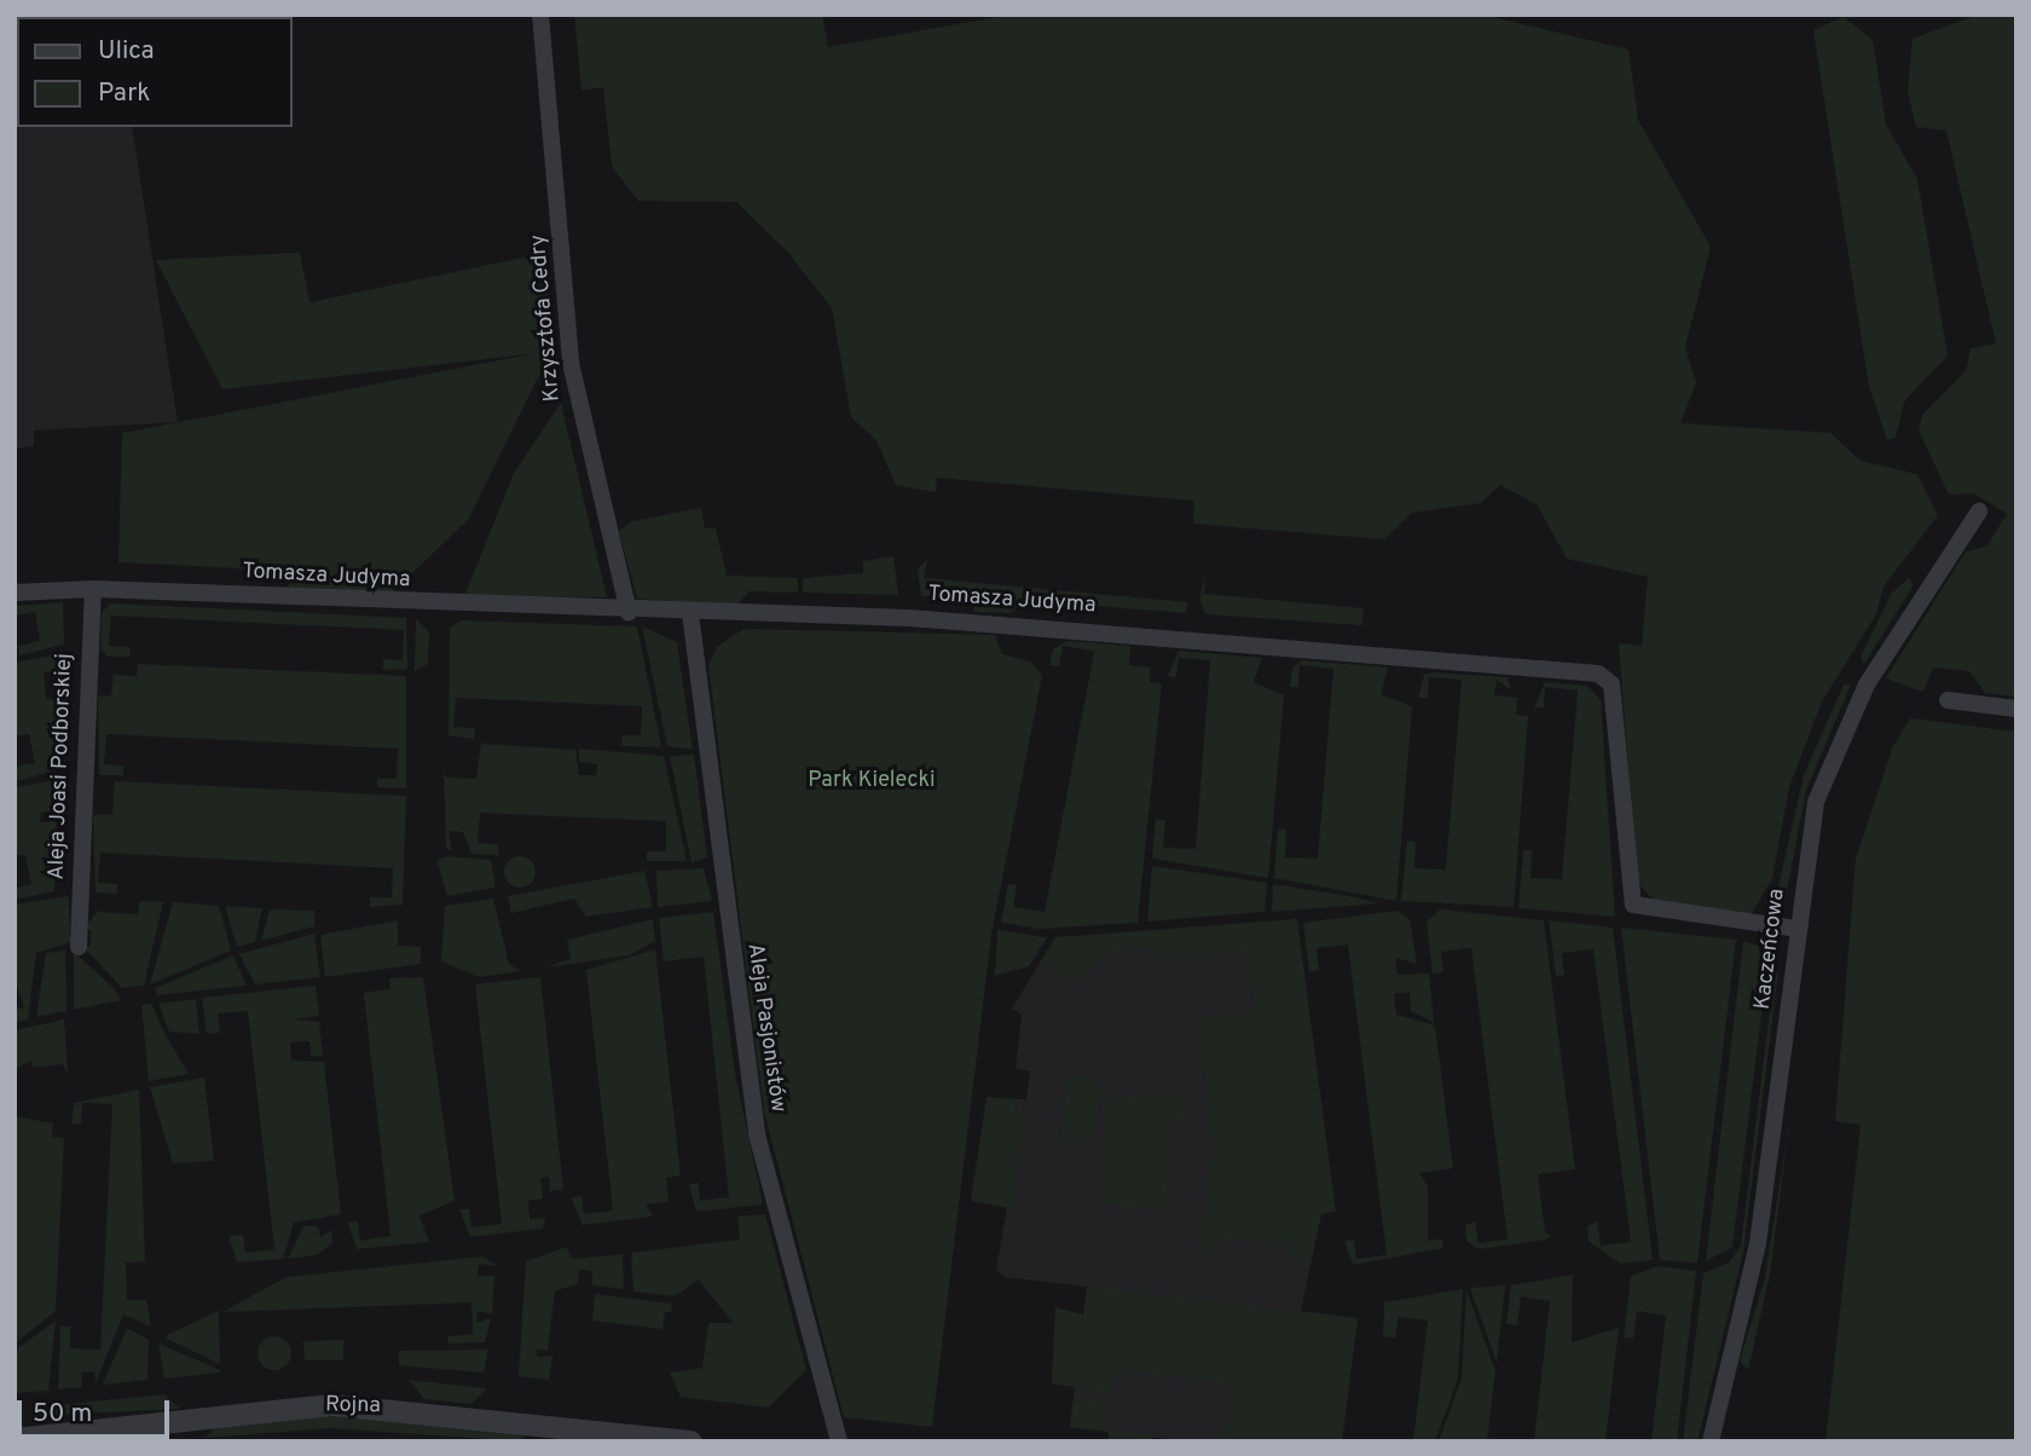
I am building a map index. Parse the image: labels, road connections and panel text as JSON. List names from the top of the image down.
{
  "streets": {
    "street": [
      "Krzysztofa Cedry",
      "Tomasza Judyma",
      "Aleja Joasi Podborskiej",
      "Kaczeńcowa",
      "Aleja Pasjonistów",
      "Rojna"
    ]
  },
  "crossings": [
    ["Krzysztofa Cedry", "Tomasza Judyma"],
    ["Tomasza Judyma", "Aleja Joasi Podborskiej"],
    ["Tomasza Judyma", "Kaczeńcowa"],
    ["Tomasza Judyma", "Aleja Pasjonistów"]
  ],
  "parks": ["Park Kielecki"],
  "legend": ["Ulica", "Park"],
  "scale_bar": "50 m"
}
